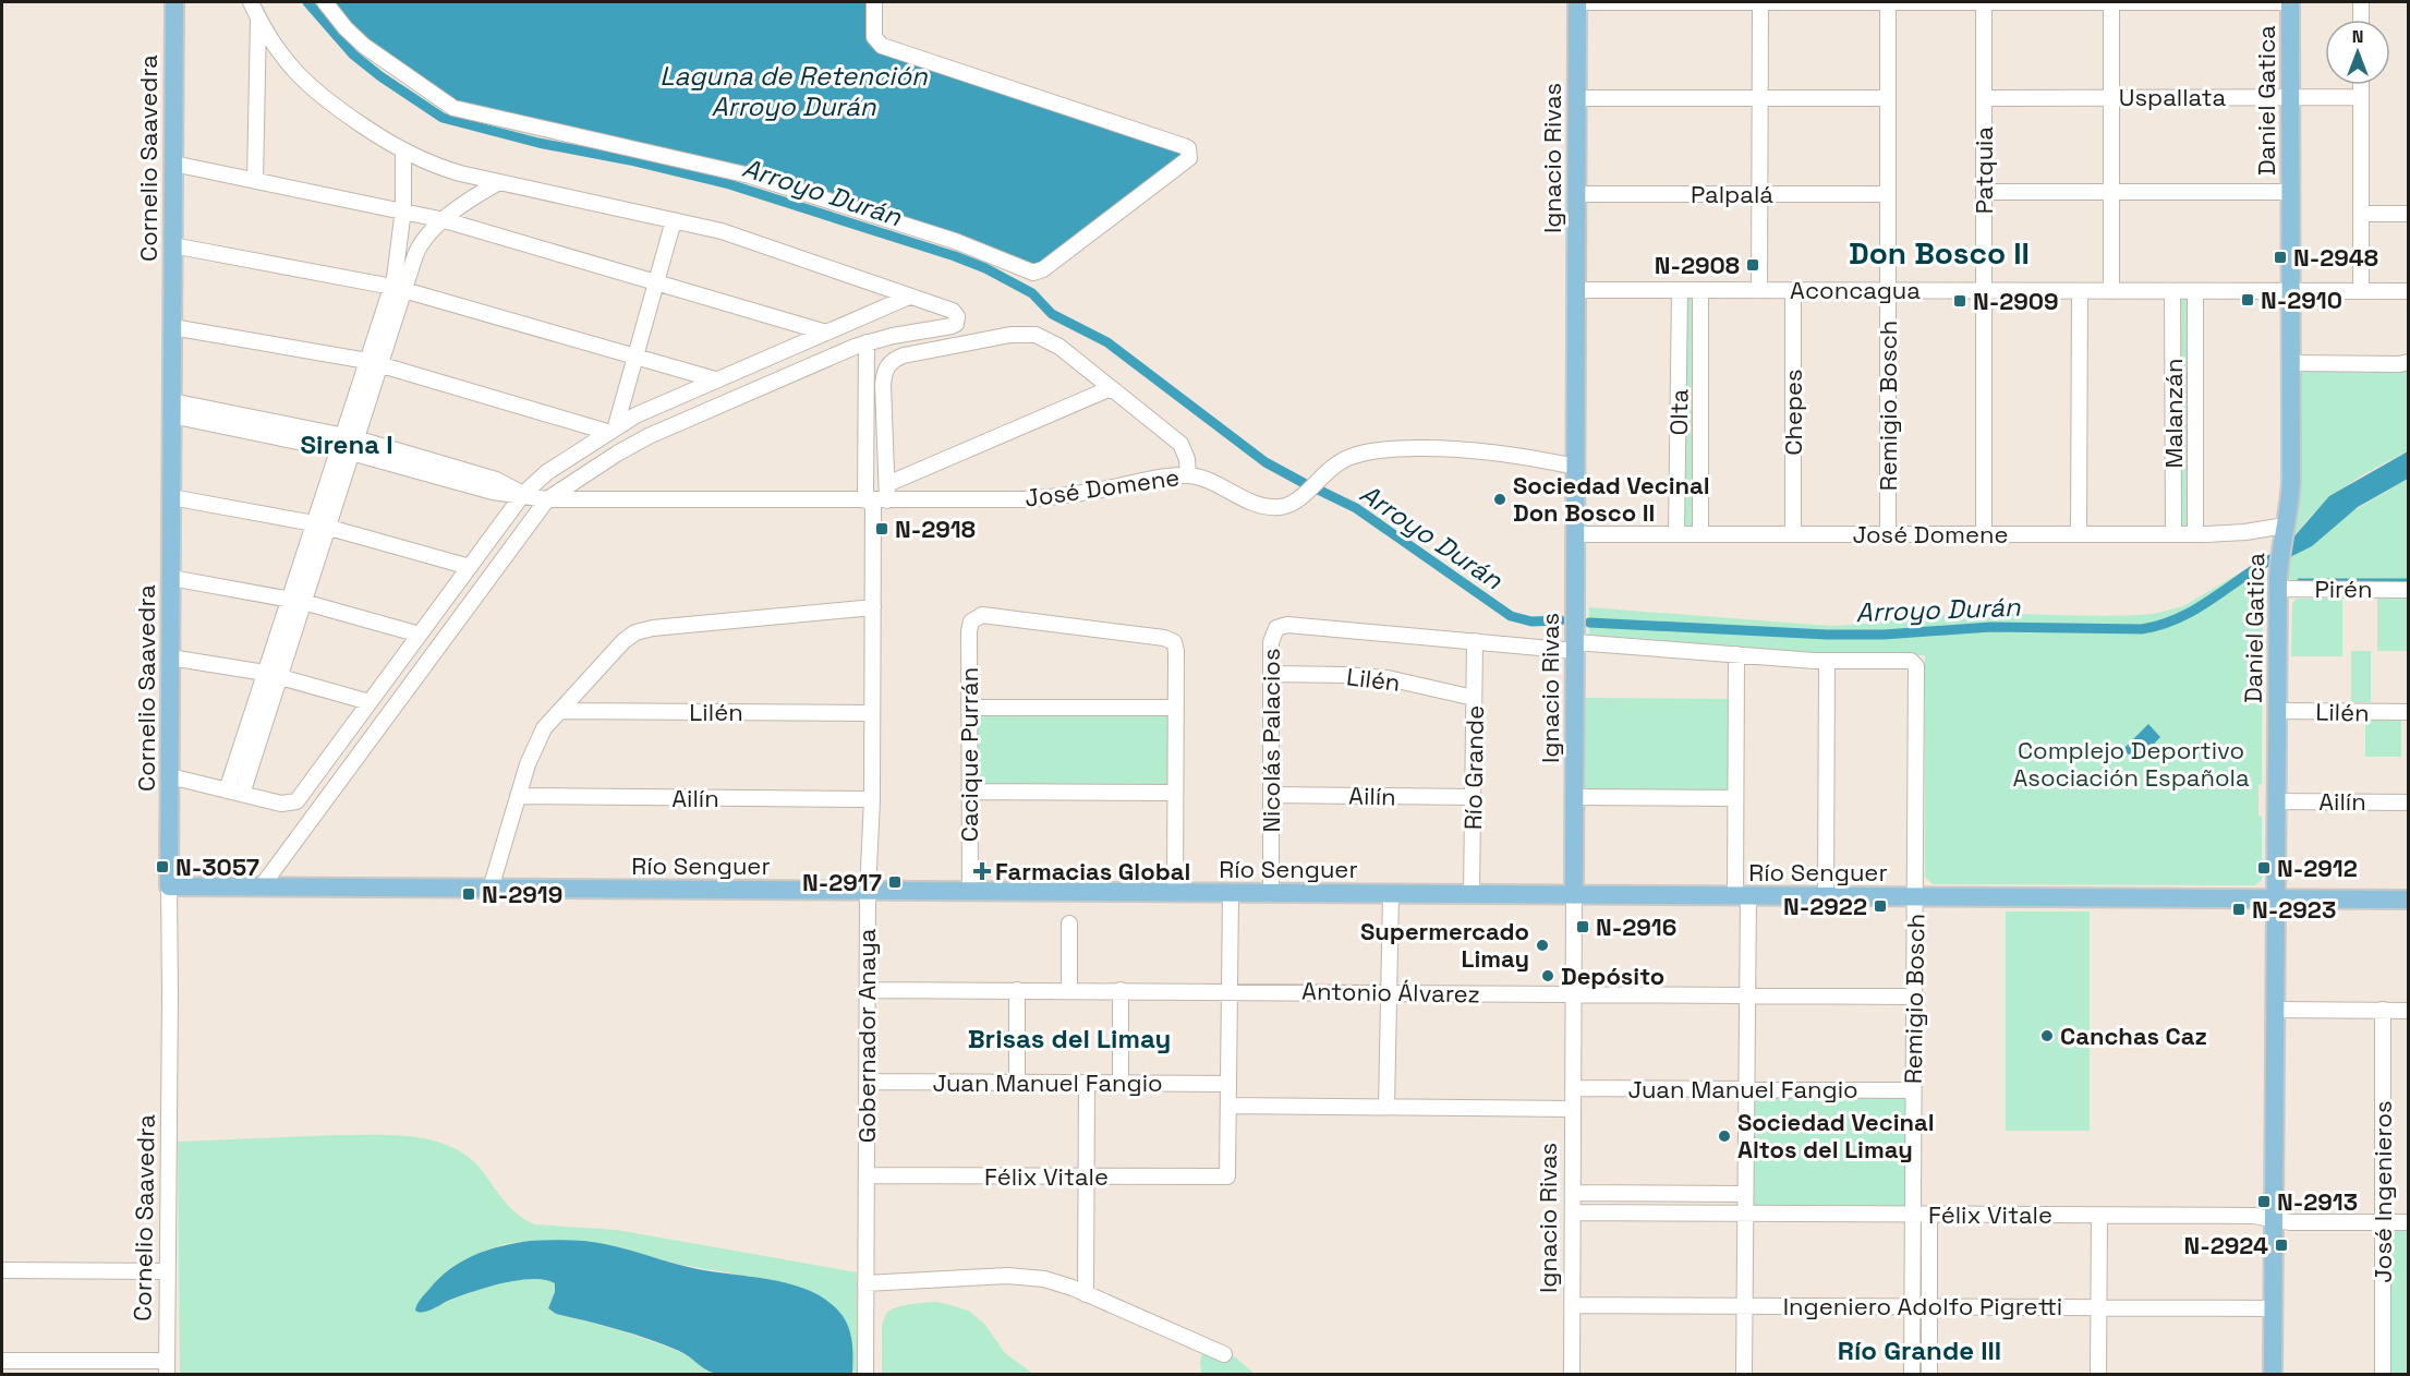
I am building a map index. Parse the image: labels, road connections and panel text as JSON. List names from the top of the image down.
{
  "streets": {
    "main road": [
      "Daniel Gatica",
      "Cornelio Saavedra",
      "Ignacio Rivas",
      "Río Senguer"
    ],
    "street": [
      "Uspallata",
      "Patquia",
      "Palpalá",
      "Aconcagua",
      "Remigio Bosch",
      "Olta",
      "Chepes",
      "Malanzán",
      "José Domene",
      "Pirén",
      "Lilén",
      "Nicolás Palacios",
      "Cacique Purrán",
      "Río Grande",
      "Ailín",
      "Antonio Álvarez",
      "Gobernador Anaya",
      "Juan Manuel Fangio",
      "Félix Vitale",
      "José Ingenieros",
      "Ingeniero Adolfo Pigretti"
    ]
  },
  "crossings": [
    ["Uspallata", "Daniel Gatica"],
    ["Uspallata", "Patquia"],
    ["Daniel Gatica", "Aconcagua"],
    ["Daniel Gatica", "José Domene"],
    ["Daniel Gatica", "Pirén"],
    ["Daniel Gatica", "Lilén"],
    ["Daniel Gatica", "Ailín"],
    ["Daniel Gatica", "Río Senguer"],
    ["Daniel Gatica", "Félix Vitale"],
    ["Daniel Gatica", "Ingeniero Adolfo Pigretti"],
    ["Cornelio Saavedra", "José Domene"],
    ["Cornelio Saavedra", "Río Senguer"],
    ["Ignacio Rivas", "Palpalá"],
    ["Ignacio Rivas", "Aconcagua"],
    ["Ignacio Rivas", "José Domene"],
    ["Ignacio Rivas", "Río Senguer"],
    ["Ignacio Rivas", "Antonio Álvarez"],
    ["Ignacio Rivas", "Juan Manuel Fangio"],
    ["Ignacio Rivas", "Félix Vitale"],
    ["Ignacio Rivas", "Ingeniero Adolfo Pigretti"],
    ["Patquia", "Aconcagua"],
    ["Patquia", "José Domene"],
    ["Palpalá", "Remigio Bosch"],
    ["Aconcagua", "Remigio Bosch"],
    ["Aconcagua", "Olta"],
    ["Aconcagua", "Chepes"],
    ["Aconcagua", "Malanzán"],
    ["Remigio Bosch", "José Domene"],
    ["Remigio Bosch", "Río Senguer"],
    ["Remigio Bosch", "Antonio Álvarez"],
    ["Remigio Bosch", "Juan Manuel Fangio"],
    ["Remigio Bosch", "Félix Vitale"],
    ["Remigio Bosch", "Ingeniero Adolfo Pigretti"],
    ["Olta", "José Domene"],
    ["Chepes", "José Domene"],
    ["Malanzán", "José Domene"],
    ["José Domene", "Gobernador Anaya"],
    ["Lilén", "Nicolás Palacios"],
    ["Lilén", "Río Grande"],
    ["Lilén", "Gobernador Anaya"],
    ["Nicolás Palacios", "Río Grande"],
    ["Nicolás Palacios", "Ailín"],
    ["Nicolás Palacios", "Río Senguer"],
    ["Cacique Purrán", "Río Senguer"],
    ["Río Grande", "Ailín"],
    ["Río Grande", "Río Senguer"],
    ["Ailín", "Gobernador Anaya"],
    ["Río Senguer", "Gobernador Anaya"],
    ["Antonio Álvarez", "Gobernador Anaya"],
    ["Gobernador Anaya", "Juan Manuel Fangio"],
    ["Gobernador Anaya", "Félix Vitale"],
    ["Félix Vitale", "José Ingenieros"]
  ],
  "districts": [
    "Don Bosco II",
    "Sirena I",
    "Brisas del Limay",
    "Río Grande III"
  ],
  "water": ["Laguna de Retención Arroyo Durán", "Arroyo Durán"],
  "parks": ["Complejo Deportivo Asociación Española"],
  "places": {
    "transit": [
      "N-2948",
      "N-2908",
      "N-2910",
      "N-2909",
      "N-2918",
      "N-3057",
      "N-2912",
      "N-2917",
      "N-2919",
      "N-2922",
      "N-2923",
      "N-2916",
      "N-2913",
      "N-2924"
    ],
    "other": [
      "Sociedad Vecinal Don Bosco II",
      "Supermercado Limay",
      "Depósito",
      "Canchas Caz",
      "Sociedad Vecinal Altos del Limay"
    ],
    "health": ["Farmacias Global"]
  },
  "north": "top"
}
